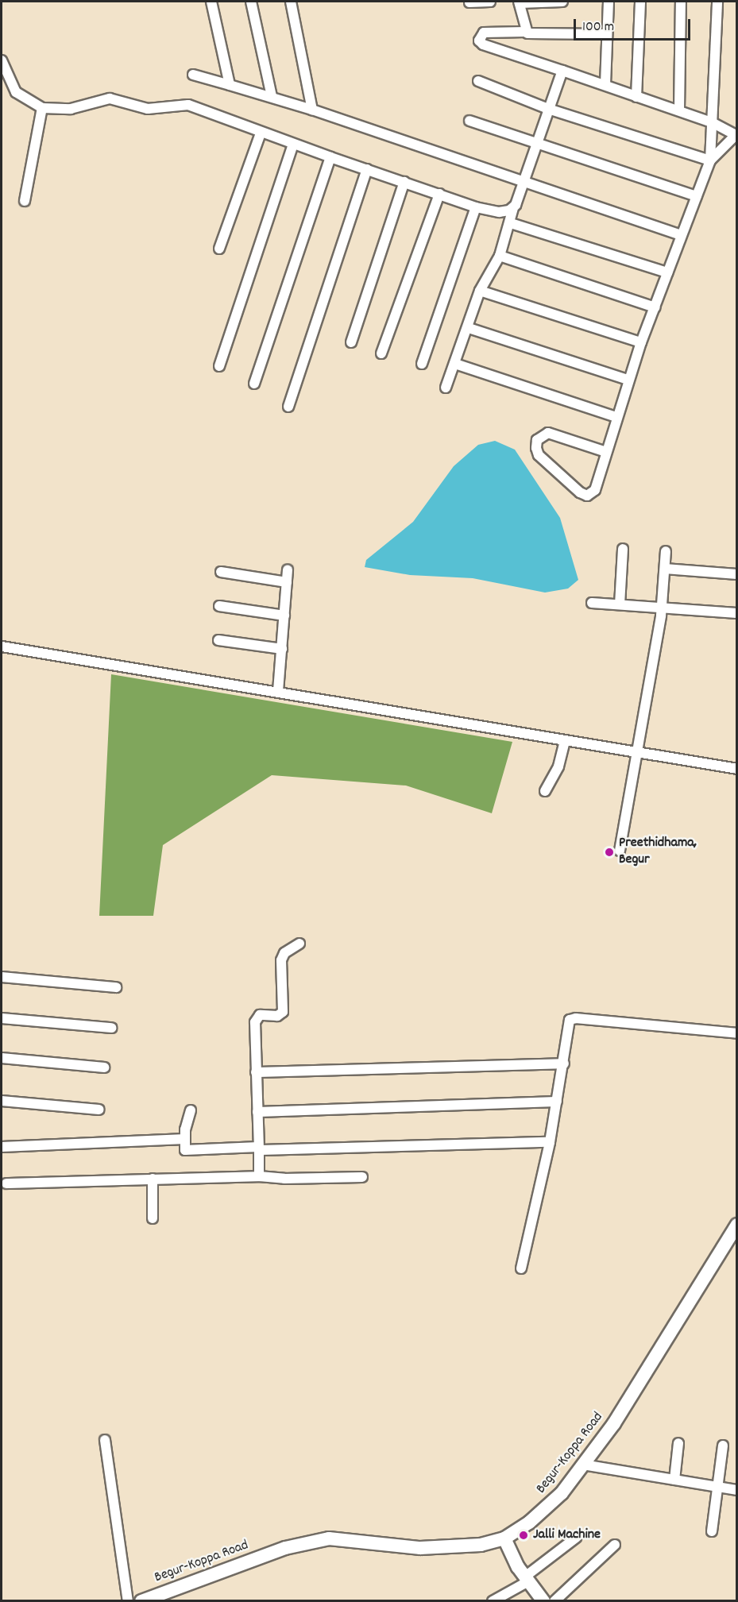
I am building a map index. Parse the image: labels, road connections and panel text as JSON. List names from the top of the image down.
{
  "streets": {
    "main road": ["Begur-Koppa Road"]
  },
  "places": ["Preethidhama, Begur", "Jalli Machine"],
  "scale_bar": "100 m"
}
